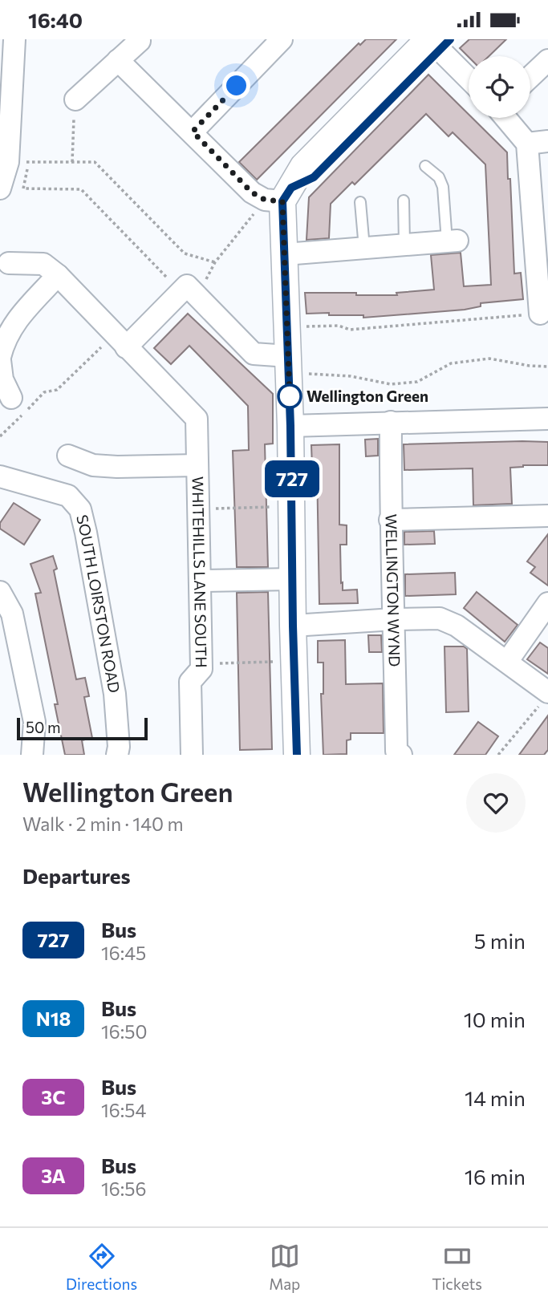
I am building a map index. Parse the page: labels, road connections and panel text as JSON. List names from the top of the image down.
{
  "streets": {
    "street": ["WHITEHILLS LANE SOUTH", "WELLINGTON WYND", "SOUTH LOIRSTON ROAD"]
  },
  "places": ["Wellington Green"],
  "lines": ["bus line 727"],
  "scale_bar": "50 m",
  "page": {
    "status": "16:40",
    "on_map": "727",
    "scale": "50 m",
    "heading": [
      ["Wellington Green", "Walk · 2 min · 140 m"],
      "Departures"
    ],
    "list": [
      {
        "mark": "727",
        "name": "Bus",
        "note": "16:45",
        "value": "5 min"
      },
      {
        "mark": "N18",
        "name": "Bus",
        "note": "16:50",
        "value": "10 min"
      },
      {
        "mark": "3C",
        "name": "Bus",
        "note": "16:54",
        "value": "14 min"
      },
      {
        "mark": "3A",
        "name": "Bus",
        "note": "16:56",
        "value": "16 min"
      }
    ],
    "tabs": ["Directions", "Map", "Tickets"]
  }
}
